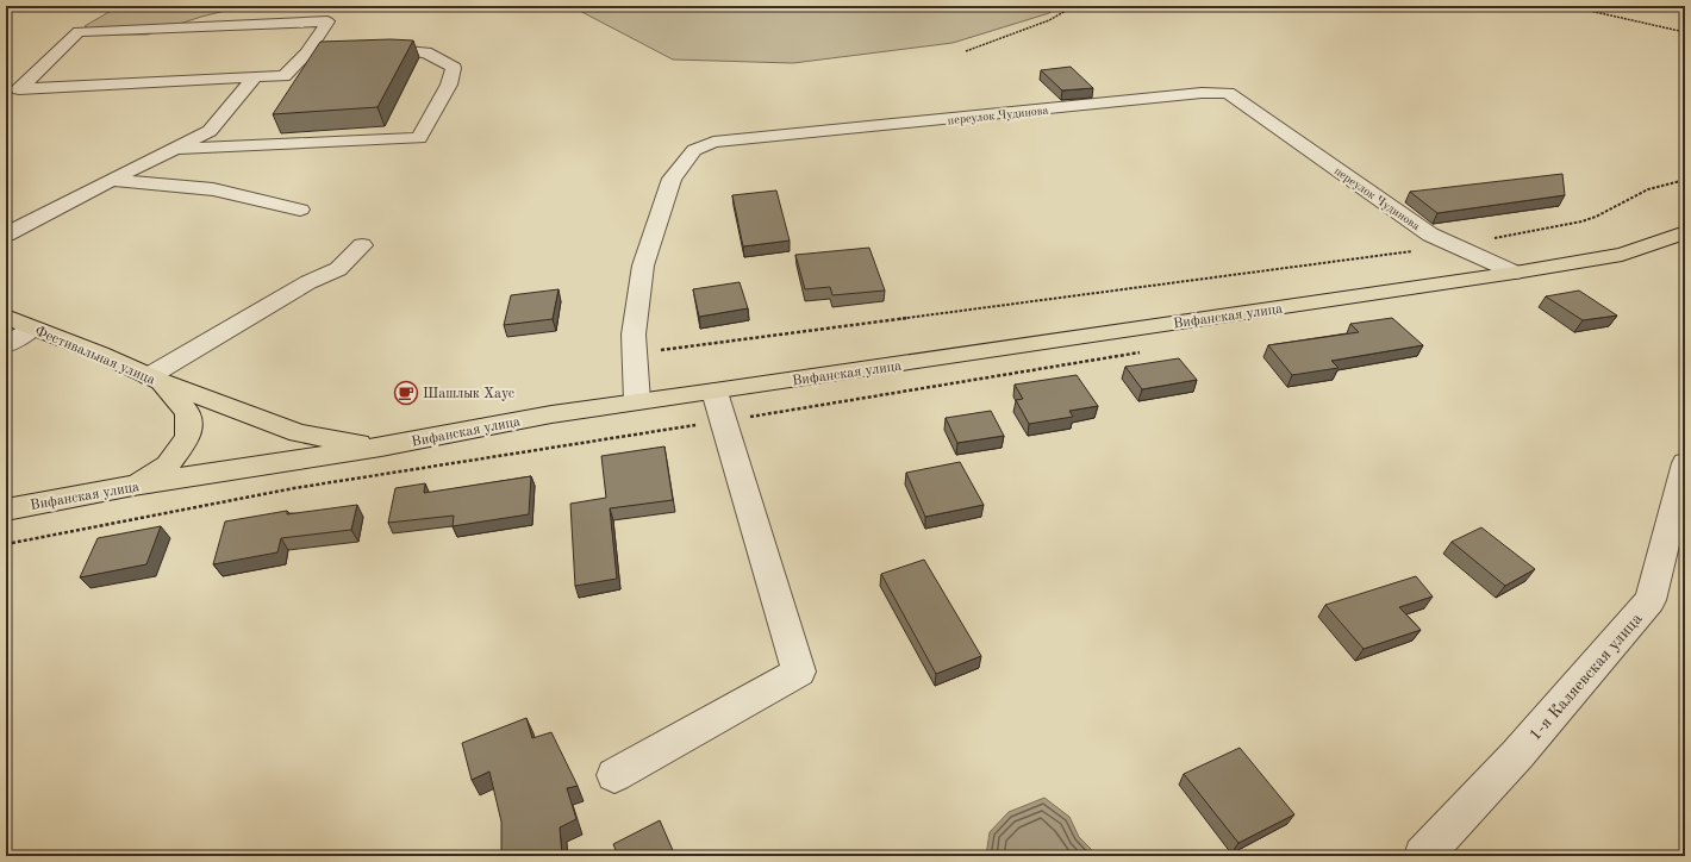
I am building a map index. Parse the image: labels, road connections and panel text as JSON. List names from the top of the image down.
{
  "streets": {
    "main road": ["Вифанская улица", "Фестивальная улица"],
    "street": ["переулок Чудинова", "1-я Каляевская улица"]
  },
  "crossings": [
    ["переулок Чудинова", "Вифанская улица"],
    ["Вифанская улица", "Фестивальная улица"]
  ],
  "places": {
    "cafe": ["Шашлык Хаус"]
  }
}
